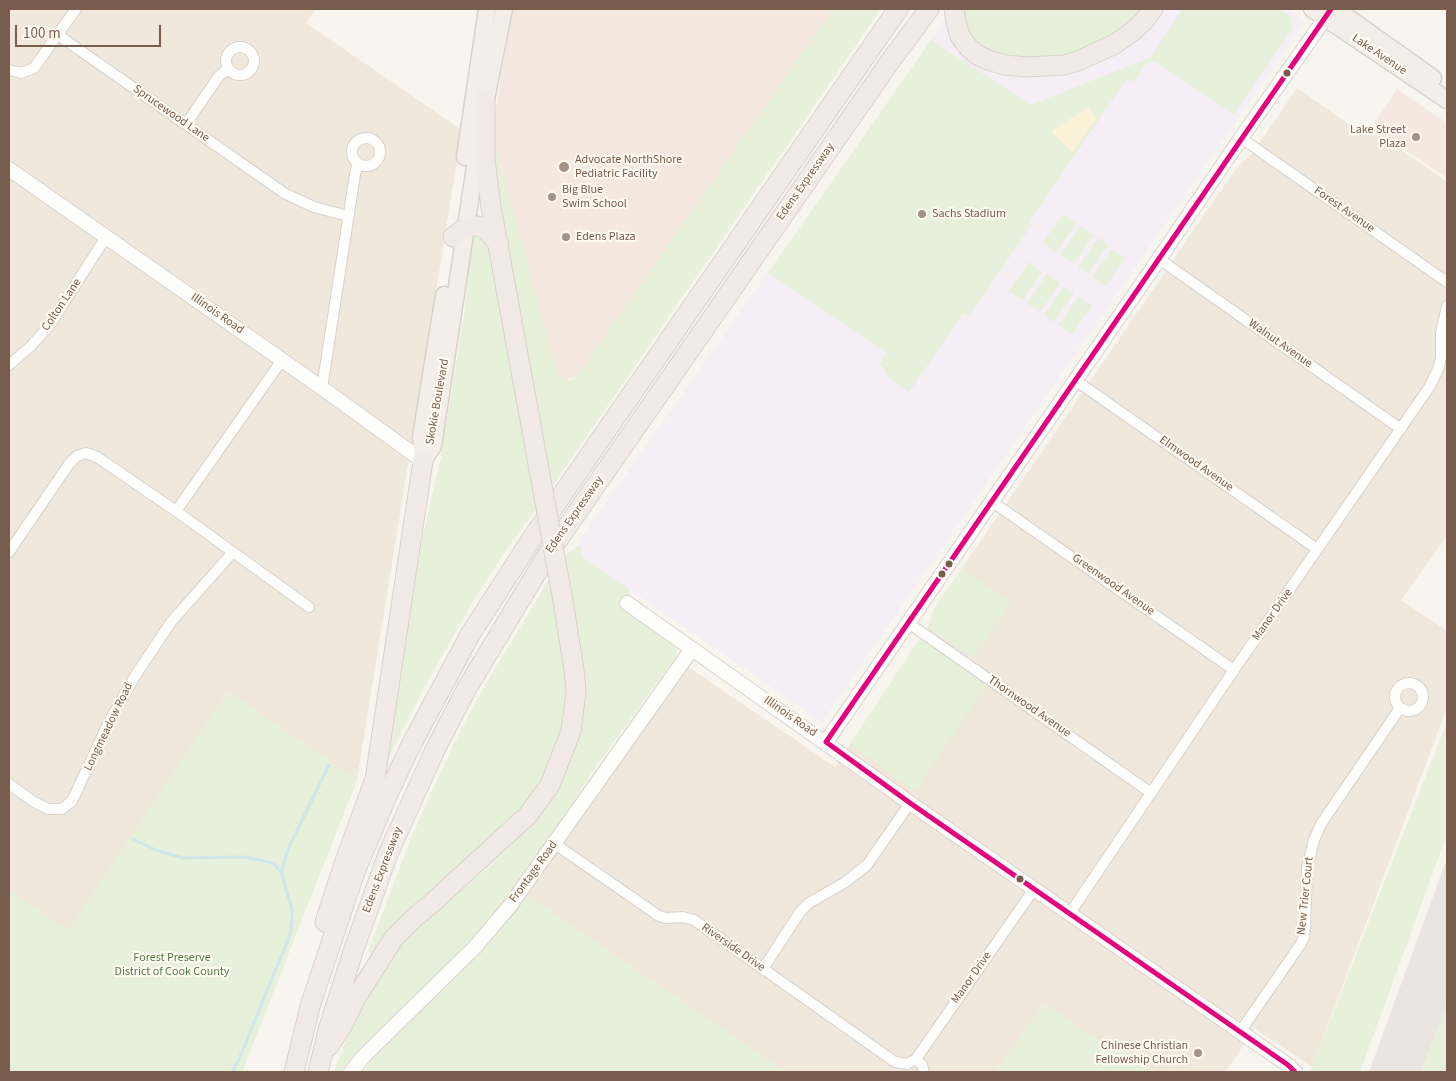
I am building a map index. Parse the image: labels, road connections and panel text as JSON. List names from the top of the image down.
{
  "streets": {
    "highway": ["Edens Expressway"],
    "main road": ["Lake Avenue", "Skokie Boulevard"],
    "street": [
      "Sprucewood Lane",
      "Forest Avenue",
      "Colton Lane",
      "Illinois Road",
      "Walnut Avenue",
      "Elmwood Avenue",
      "Greenwood Avenue",
      "Manor Drive",
      "Thornwood Avenue",
      "Longmeadow Road",
      "Frontage Road",
      "New Trier Court",
      "Riverside Drive"
    ]
  },
  "crossings": [
    ["Colton Lane", "Illinois Road"],
    ["Illinois Road", "Skokie Boulevard"],
    ["Illinois Road", "Manor Drive"],
    ["Illinois Road", "Frontage Road"],
    ["Illinois Road", "New Trier Court"],
    ["Walnut Avenue", "Manor Drive"],
    ["Elmwood Avenue", "Manor Drive"],
    ["Greenwood Avenue", "Manor Drive"],
    ["Manor Drive", "Thornwood Avenue"],
    ["Manor Drive", "Riverside Drive"],
    ["Frontage Road", "Riverside Drive"]
  ],
  "parks": ["Forest Preserve District of Cook County"],
  "places": [
    "Lake Street Plaza",
    "Advocate NorthShore Pediatric Facility",
    "Big Blue Swim School",
    "Sachs Stadium",
    "Edens Plaza",
    "Chinese Christian Fellowship Church"
  ],
  "scale_bar": "100 m"
}
